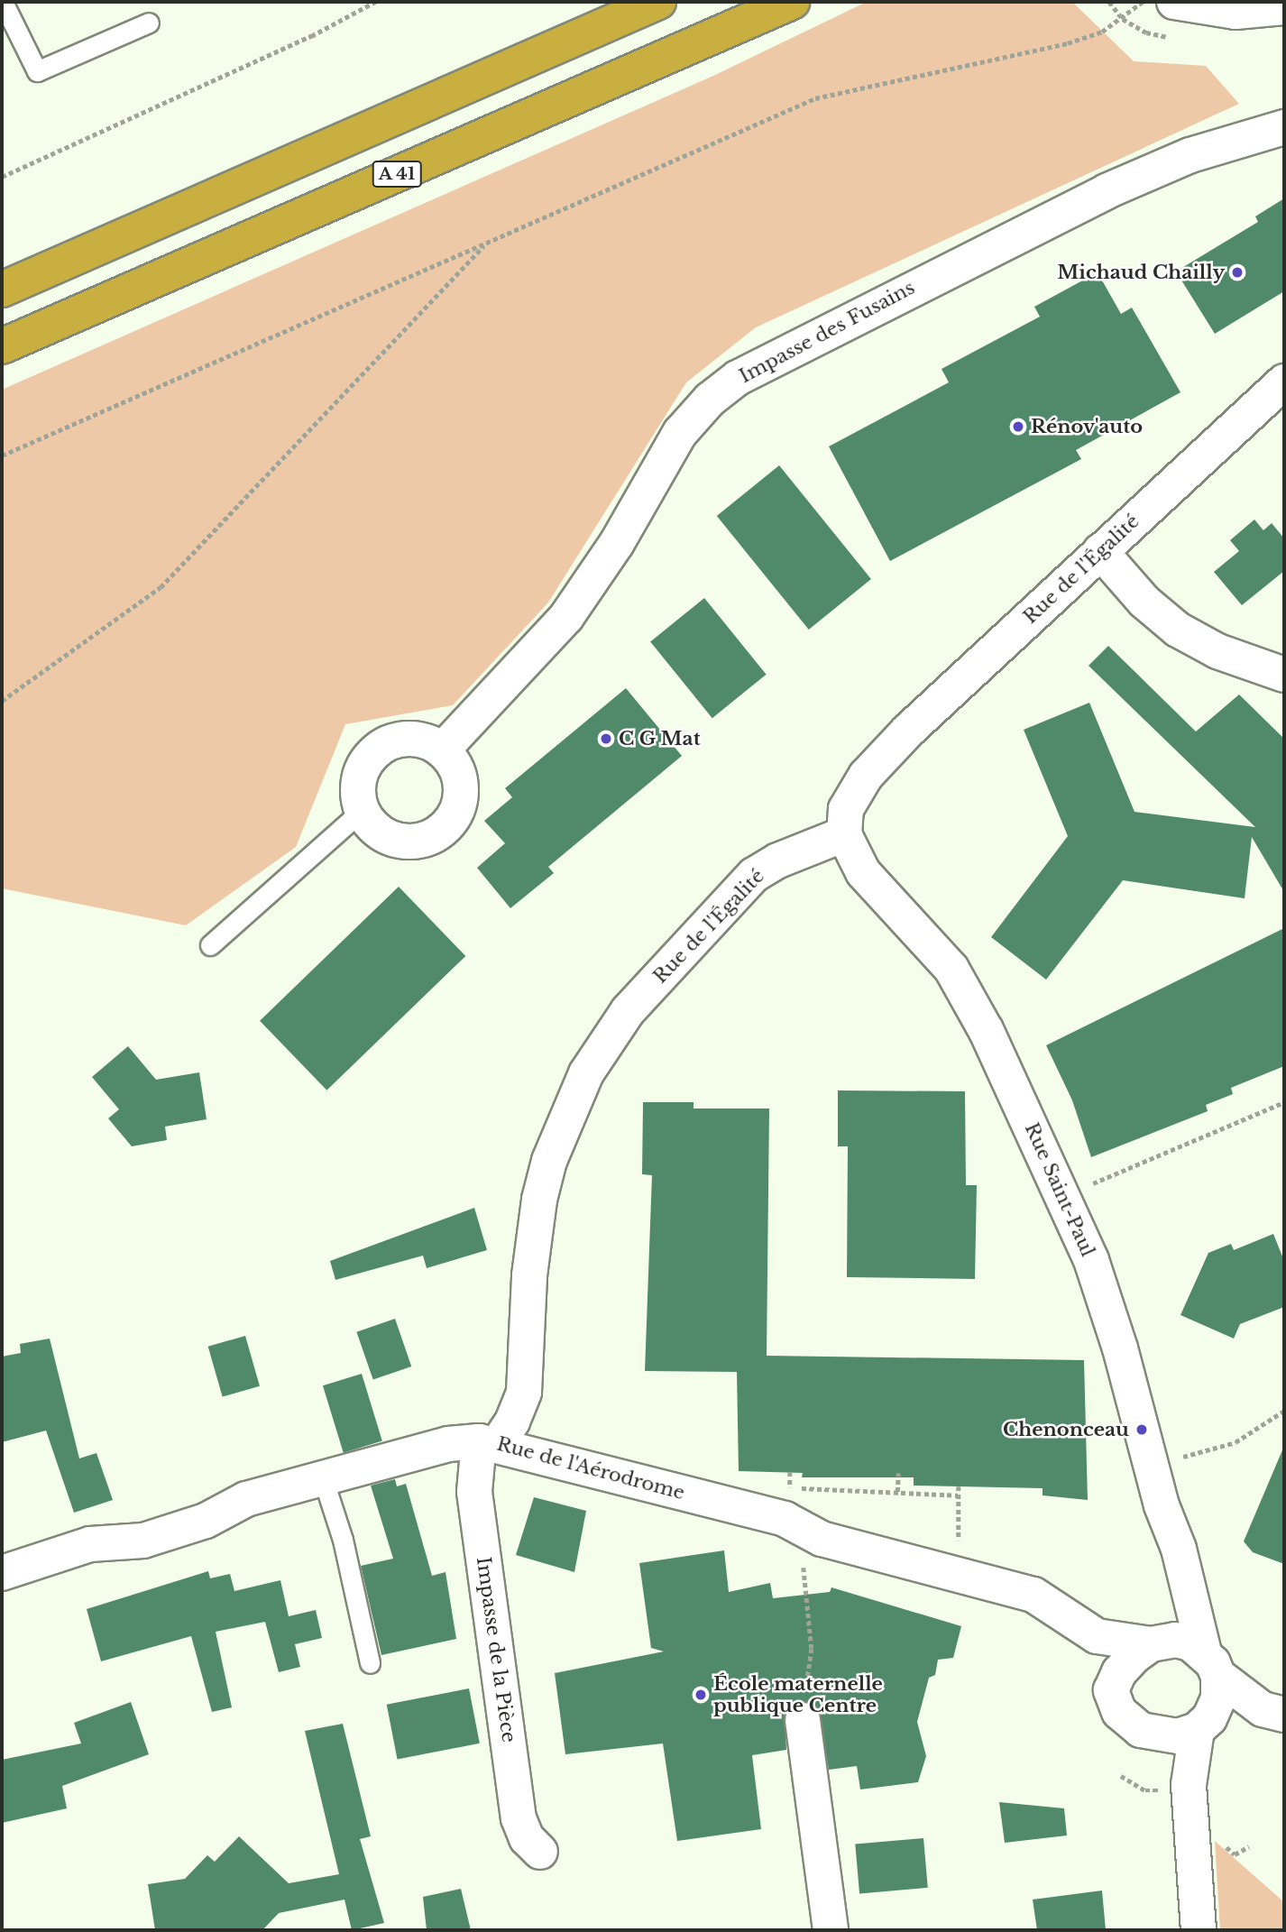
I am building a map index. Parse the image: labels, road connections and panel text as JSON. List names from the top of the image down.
{
  "streets": {
    "highway": ["A 41"],
    "street": [
      "Impasse des Fusains",
      "Rue de l'Égalité",
      "Rue Saint-Paul",
      "Rue de l'Aérodrome",
      "Impasse de la Pièce"
    ]
  },
  "crossings": [
    ["Rue de l'Égalité", "Rue Saint-Paul"],
    ["Rue de l'Égalité", "Rue de l'Aérodrome"],
    ["Rue de l'Égalité", "Impasse de la Pièce"],
    ["Rue Saint-Paul", "Rue de l'Aérodrome"],
    ["Rue de l'Aérodrome", "Impasse de la Pièce"]
  ],
  "places": [
    "Michaud Chailly",
    "Rénov'auto",
    "C G Mat",
    "Chenonceau",
    "École maternelle publique Centre"
  ]
}
